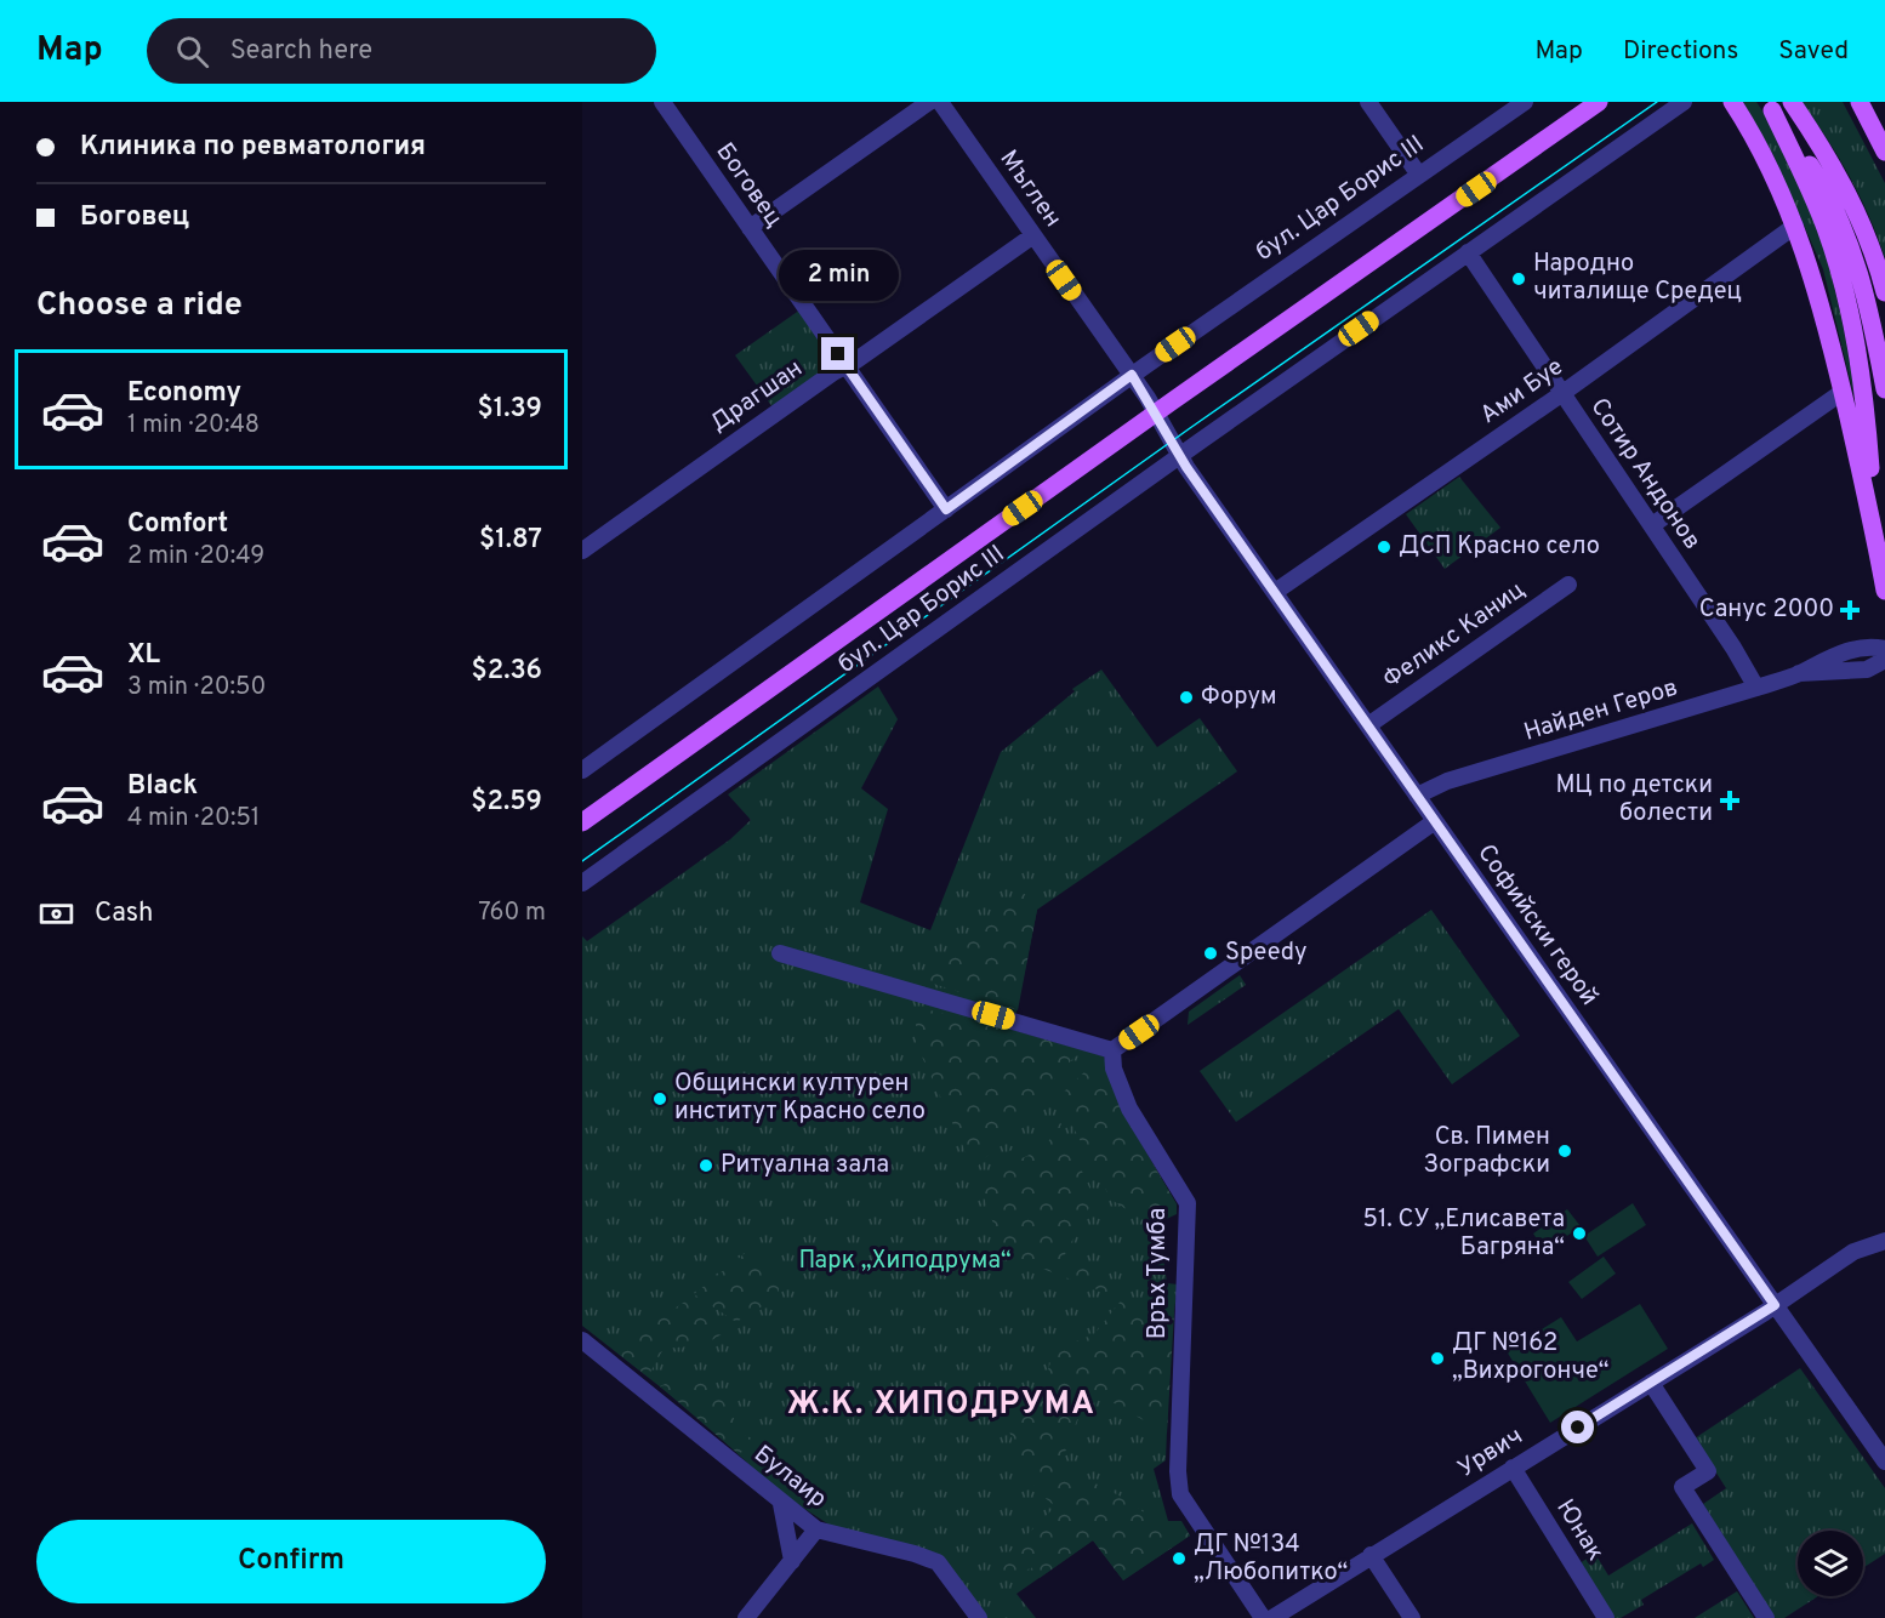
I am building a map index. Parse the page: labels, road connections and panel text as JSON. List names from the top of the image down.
{
  "streets": {
    "main road": ["бул. Цар Борис III"],
    "street": [
      "Боговец",
      "Мъглен",
      "Ами Буе",
      "Драгшан",
      "Сотир Андонов",
      "Феликс Каниц",
      "Найден Геров",
      "Софийски герой",
      "Връх Тумба",
      "Урвич",
      "Булаир",
      "Юнак"
    ]
  },
  "crossings": [
    ["Боговец", "бул. Цар Борис III"],
    ["Боговец", "Драгшан"],
    ["Мъглен", "бул. Цар Борис III"],
    ["Мъглен", "Драгшан"],
    ["Мъглен", "Софийски герой"],
    ["бул. Цар Борис III", "Сотир Андонов"],
    ["бул. Цар Борис III", "Софийски герой"],
    ["Ами Буе", "Сотир Андонов"],
    ["Ами Буе", "Софийски герой"],
    ["Сотир Андонов", "Найден Геров"],
    ["Феликс Каниц", "Софийски герой"],
    ["Найден Геров", "Софийски герой"],
    ["Софийски герой", "Урвич"],
    ["Урвич", "Юнак"]
  ],
  "districts": ["Ж.К. ХИПОДРУМА"],
  "parks": ["Парк „Хиподрума“"],
  "places": {
    "other": [
      "Народно читалище Средец",
      "ДСП Красно село",
      "Форум",
      "Speedy",
      "Общински културен институт Красно село",
      "Св. Пимен Зографски",
      "Ритуална зала",
      "51. СУ „Елисавета Багряна“",
      "ДГ №162 „Вихрогонче“",
      "ДГ №134 „Любопитко“"
    ],
    "health": ["Санус 2000", "МЦ по детски болести"]
  },
  "page": {
    "header": "Map",
    "search": "Search here",
    "nav": ["Map", "Directions", "Saved"],
    "banner": ["Клиника по ревматология", "Боговец"],
    "bubble": "2 min",
    "heading": "Choose a ride",
    "list": [
      {
        "name": "Economy",
        "note": "1 min · 20:48",
        "value": "$1.39"
      },
      {
        "name": "Comfort",
        "note": "2 min · 20:49",
        "value": "$1.87"
      },
      {
        "name": "XL",
        "note": "3 min · 20:50",
        "value": "$2.36"
      },
      {
        "name": "Black",
        "note": "4 min · 20:51",
        "value": "$2.59"
      }
    ],
    "pay": ["Cash", "760 m"],
    "buttons": "Confirm"
  }
}
